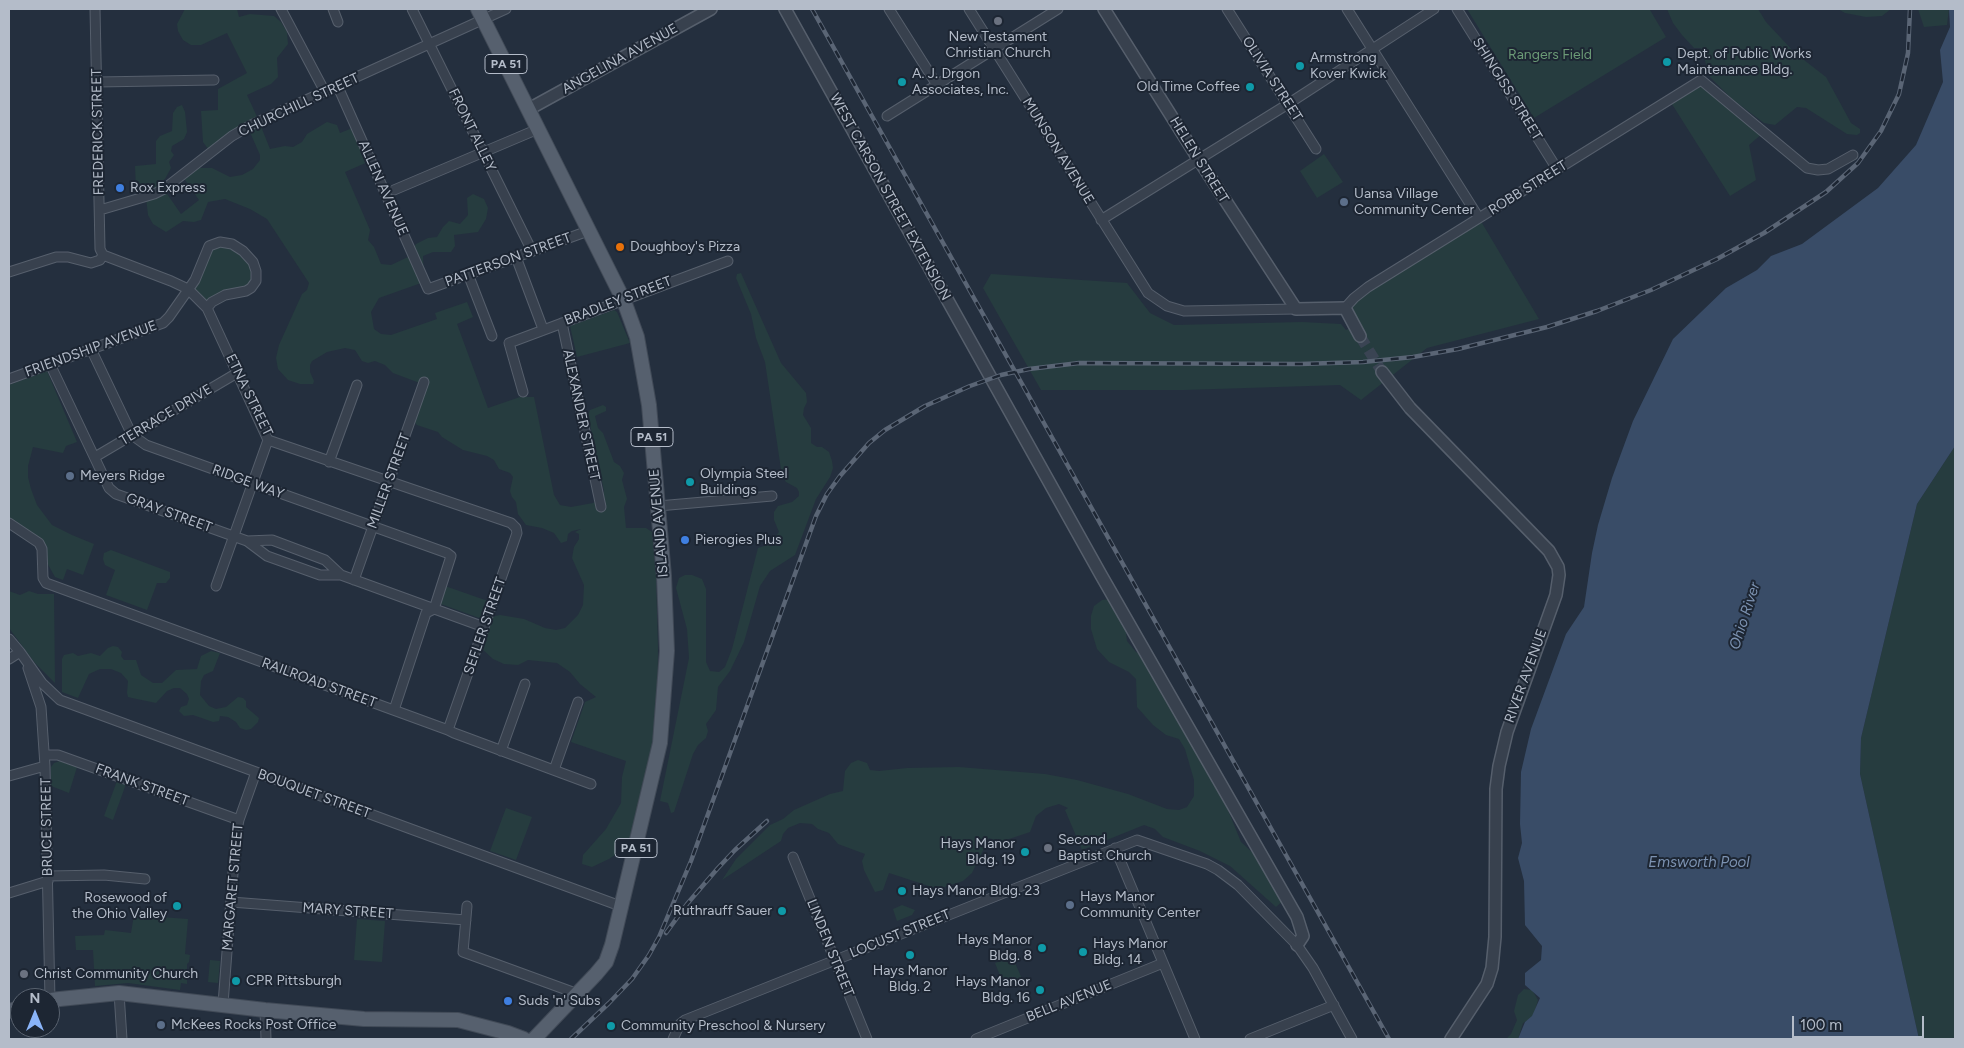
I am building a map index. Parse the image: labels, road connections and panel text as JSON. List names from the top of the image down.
{
  "streets": {
    "main road": ["PA 51", "ISLAND AVENUE"],
    "street": [
      "ANGELINA AVENUE",
      "OLIVIA STREET",
      "SHINGISS STREET",
      "CHURCHILL STREET",
      "FRONT ALLEY",
      "FREDERICK STREET",
      "MUNSON AVENUE",
      "HELEN STREET",
      "ALLEN AVENUE",
      "ROBB STREET",
      "WEST CARSON STREET EXTENSION",
      "PATTERSON STREET",
      "BRADLEY STREET",
      "FRIENDSHIP AVENUE",
      "ETNA STREET",
      "TERRACE DRIVE",
      "ALEXANDER STREET",
      "MILLER STREET",
      "RIDGE WAY",
      "GRAY STREET",
      "SEFLER STREET",
      "RIVER AVENUE",
      "RAILROAD STREET",
      "FRANK STREET",
      "BOUQUET STREET",
      "BRUCE STREET",
      "MARGARET STREET",
      "MARY STREET",
      "LOCUST STREET",
      "LINDEN STREET",
      "BELL AVENUE"
    ]
  },
  "crossings": [
    ["ANGELINA AVENUE", "ISLAND AVENUE"],
    ["SHINGISS STREET", "ROBB STREET"],
    ["CHURCHILL STREET", "FRONT ALLEY"],
    ["CHURCHILL STREET", "FREDERICK STREET"],
    ["CHURCHILL STREET", "ALLEN AVENUE"],
    ["CHURCHILL STREET", "ISLAND AVENUE"],
    ["FRONT ALLEY", "PATTERSON STREET"],
    ["FREDERICK STREET", "ETNA STREET"],
    ["MUNSON AVENUE", "HELEN STREET"],
    ["ALLEN AVENUE", "PATTERSON STREET"],
    ["WEST CARSON STREET EXTENSION", "LOCUST STREET"],
    ["PATTERSON STREET", "ISLAND AVENUE"],
    ["BRADLEY STREET", "ALEXANDER STREET"],
    ["BRADLEY STREET", "ISLAND AVENUE"],
    ["FRIENDSHIP AVENUE", "ETNA STREET"],
    ["FRIENDSHIP AVENUE", "GRAY STREET"],
    ["ETNA STREET", "TERRACE DRIVE"],
    ["ETNA STREET", "MILLER STREET"],
    ["ETNA STREET", "SEFLER STREET"],
    ["TERRACE DRIVE", "RIDGE WAY"],
    ["TERRACE DRIVE", "GRAY STREET"],
    ["MILLER STREET", "RIDGE WAY"],
    ["MILLER STREET", "GRAY STREET"],
    ["RIDGE WAY", "GRAY STREET"],
    ["GRAY STREET", "SEFLER STREET"],
    ["ISLAND AVENUE", "BOUQUET STREET"],
    ["SEFLER STREET", "RAILROAD STREET"],
    ["FRANK STREET", "BRUCE STREET"],
    ["FRANK STREET", "MARGARET STREET"],
    ["BOUQUET STREET", "BRUCE STREET"],
    ["BOUQUET STREET", "MARGARET STREET"],
    ["MARGARET STREET", "MARY STREET"],
    ["LOCUST STREET", "LINDEN STREET"]
  ],
  "water": ["Ohio River", "Emsworth Pool"],
  "parks": ["Rangers Field"],
  "places": [
    "New Testament Christian Church",
    "Dept. of Public Works Maintenance Bldg.",
    "Armstrong Kover Kwick",
    "A. J. Drgon Associates, Inc.",
    "Old Time Coffee",
    "Rox Express",
    "Uansa Village Community Center",
    "Doughboy's Pizza",
    "Meyers Ridge",
    "Olympia Steel Buildings",
    "Pierogies Plus",
    "Second Baptist Church",
    "Hays Manor Bldg. 19",
    "Hays Manor Bldg. 23",
    "Hays Manor Community Center",
    "Rosewood of the Ohio Valley",
    "Ruthrauff Sauer",
    "Hays Manor Bldg. 8",
    "Hays Manor Bldg. 14",
    "Hays Manor Bldg. 2",
    "Christ Community Church",
    "CPR Pittsburgh",
    "Hays Manor Bldg. 16",
    "Suds 'n' Subs",
    "McKees Rocks Post Office",
    "Community Preschool & Nursery"
  ],
  "scale_bar": "100 m",
  "north": "top"
}
